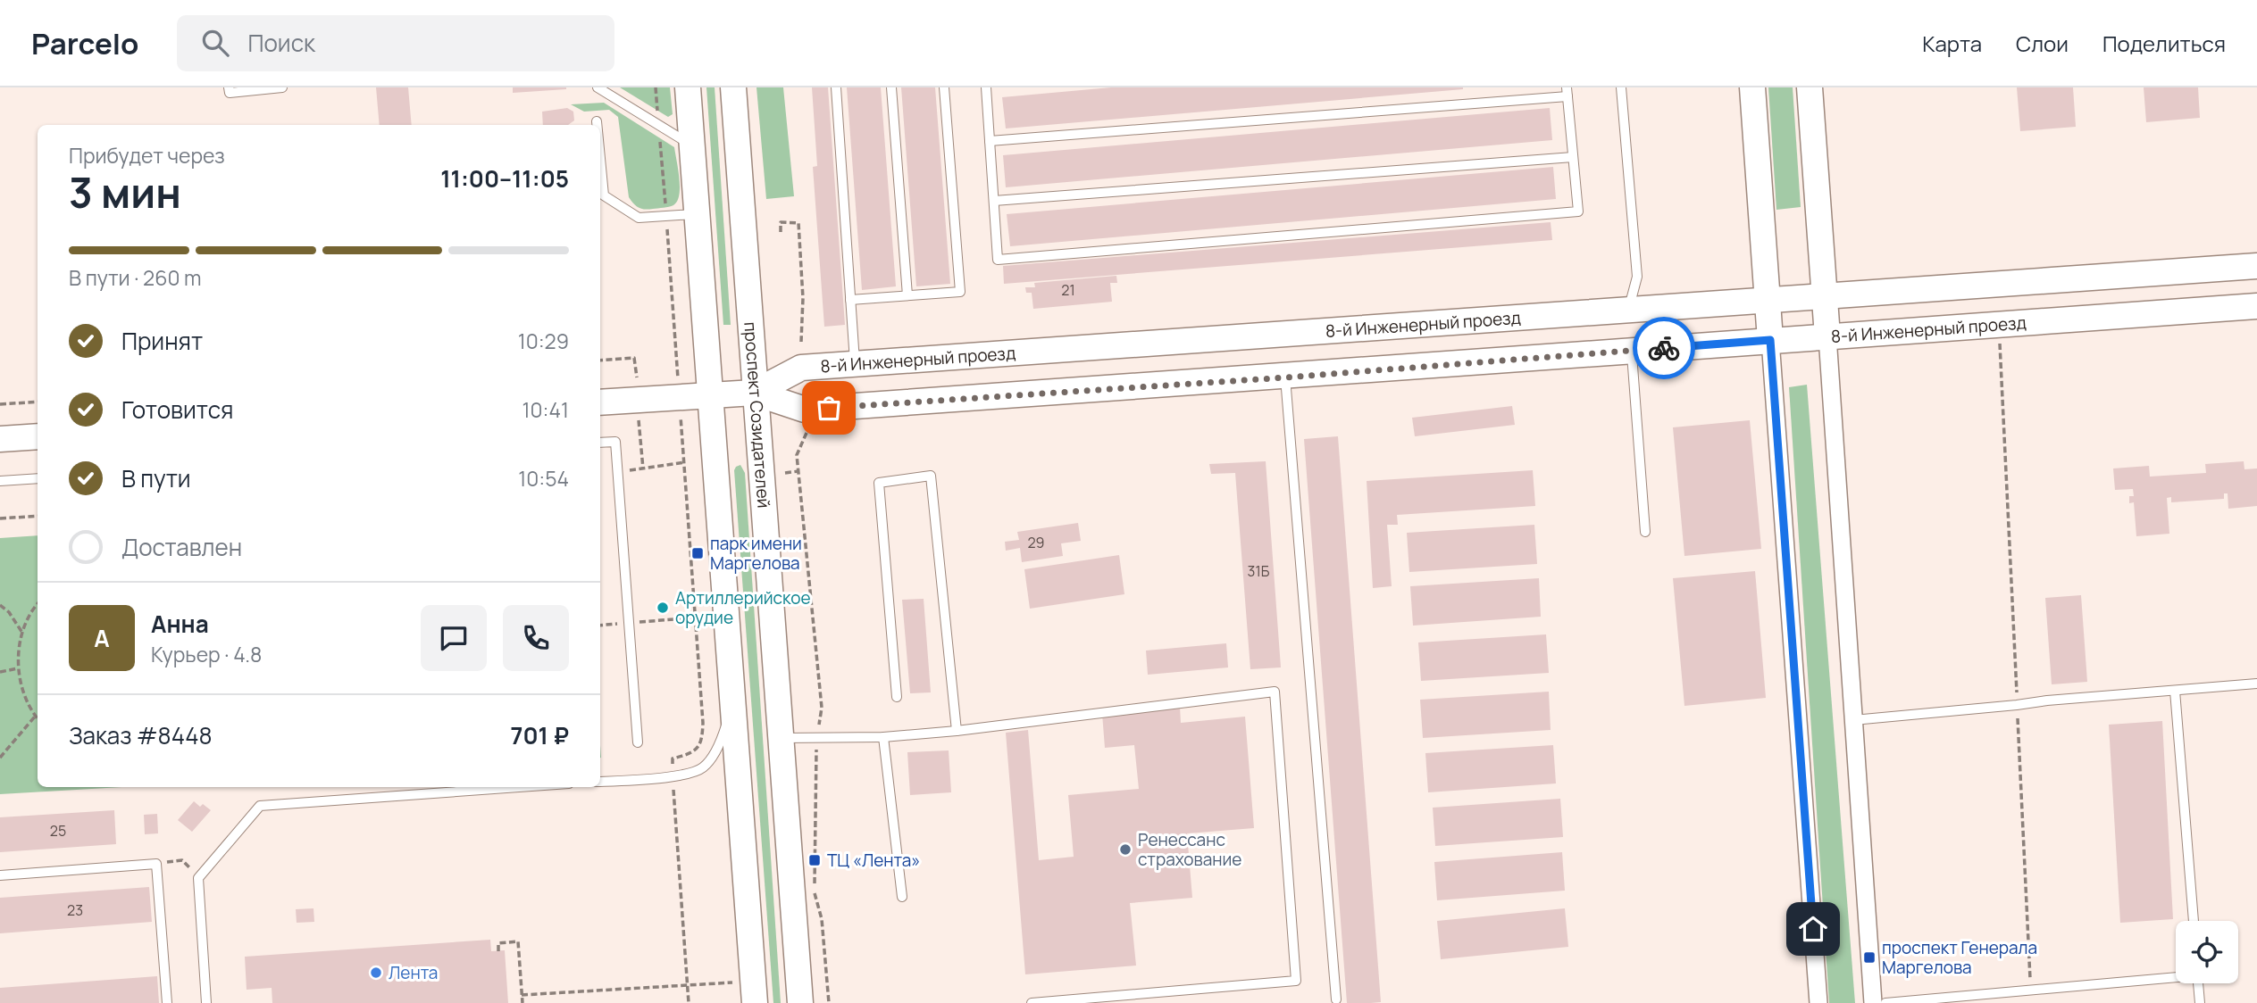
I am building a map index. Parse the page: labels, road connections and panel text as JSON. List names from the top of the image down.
{
  "streets": {
    "street": ["8-й Инженерный проезд", "проспект Созидателей"]
  },
  "crossings": [
    ["8-й Инженерный проезд", "проспект Созидателей"]
  ],
  "places": {
    "transit": ["парк имени Маргелова", "ТЦ «Лента»", "проспект Генерала Маргелова"],
    "other": ["Артиллерийское орудие", "Ренессанс страхование", "Лента"]
  },
  "house_numbers": [
    "21",
    "29",
    "31Б",
    "25",
    "23"
  ],
  "page": {
    "header": "Parcelo",
    "search": "Поиск",
    "nav": ["Карта", "Слои", "Поделиться"],
    "heading": ["3 мин", "Прибудет через", "11:00–11:05"],
    "panel": [
      "Анна",
      "Курьер · 4.8",
      "Заказ #8448",
      "701 ₽"
    ],
    "bar": "В пути · 260 m",
    "list": [
      ["Принят", "10:29"],
      ["Готовится", "10:41"],
      ["В пути", "10:54"],
      "Доставлен"
    ],
    "round": "А"
  }
}
